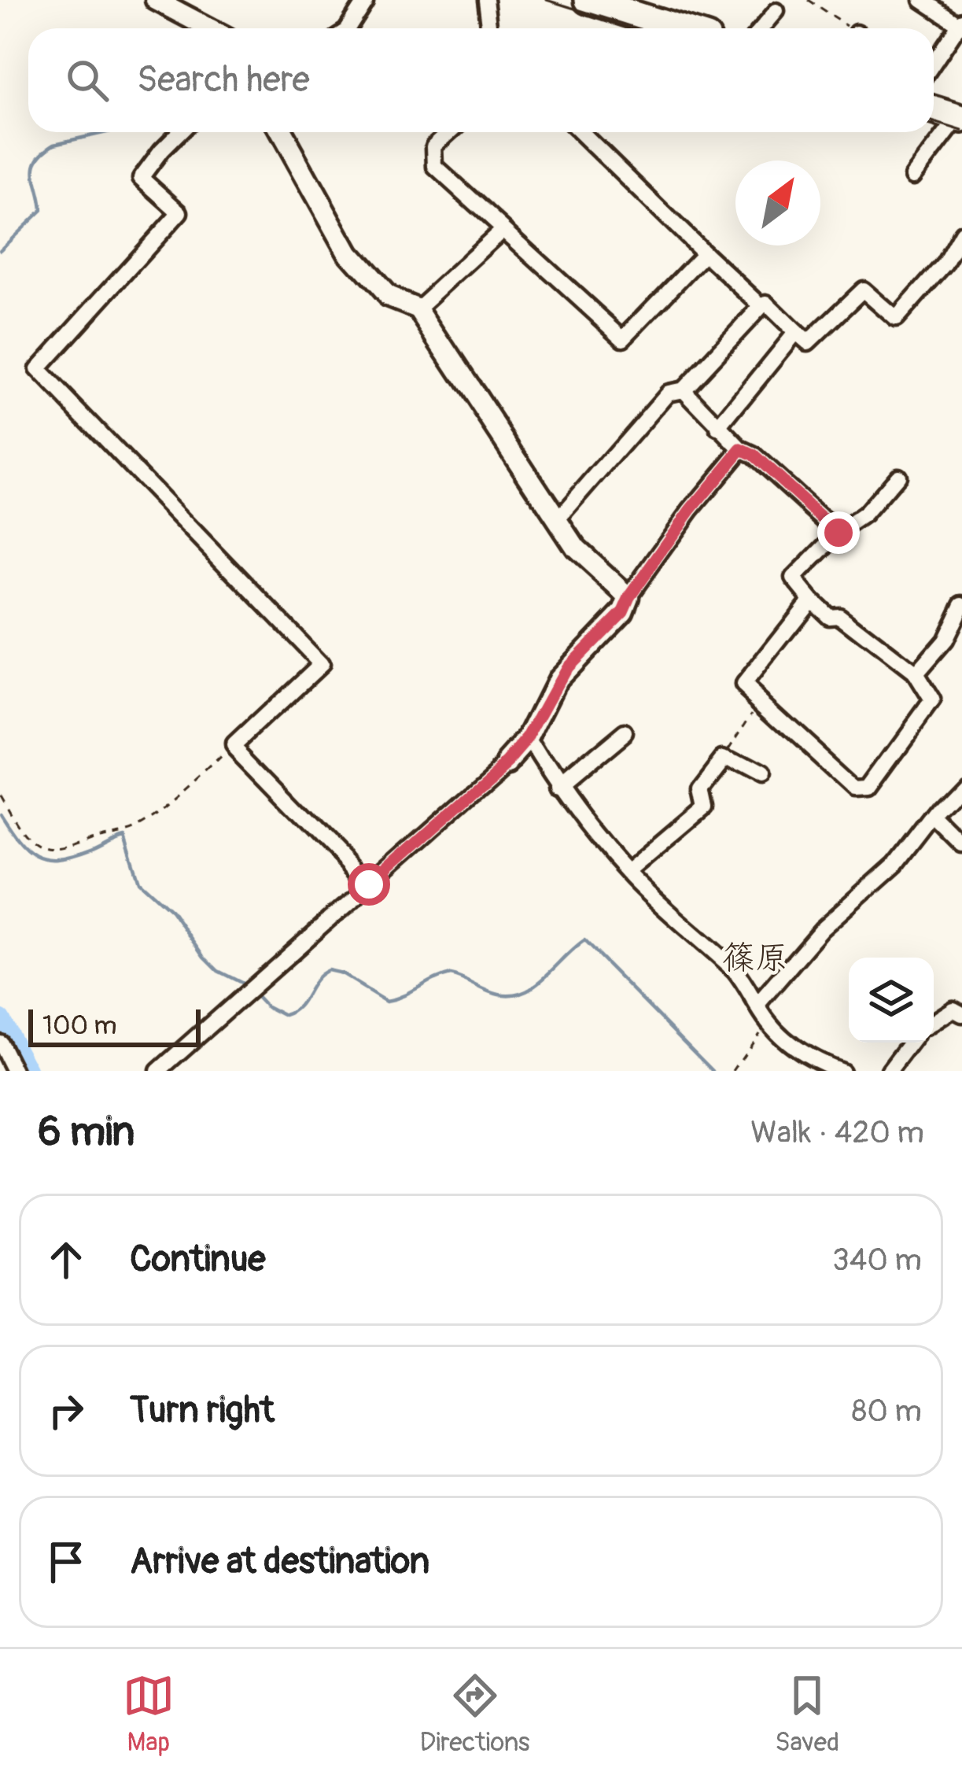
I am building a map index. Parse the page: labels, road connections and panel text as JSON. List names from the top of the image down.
{
  "districts": ["篠原"],
  "scale_bar": "100 m",
  "north": "top right",
  "page": {
    "search": "Search here",
    "scale": "100 m",
    "heading": ["6 min", "Walk · 420 m"],
    "list": [
      ["Continue", "340 m"],
      ["Turn right", "80 m"],
      "Arrive at destination"
    ],
    "nav": ["Map", "Directions", "Saved"]
  }
}
